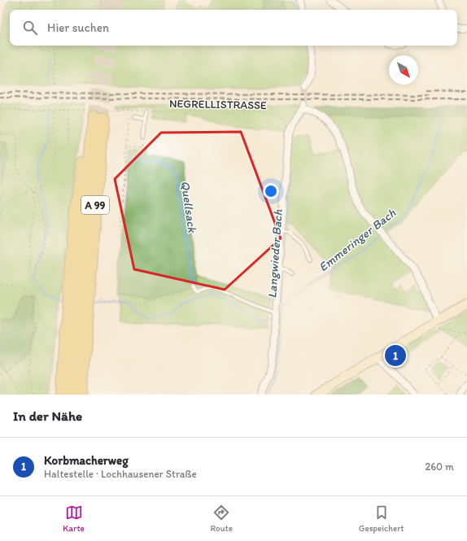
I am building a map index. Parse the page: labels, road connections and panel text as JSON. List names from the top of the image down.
{
  "streets": {
    "highway": ["A 99"],
    "path": ["NEGRELLISTRASSE"]
  },
  "water": ["Quellsack", "Emmeringer Bach", "Langwieder Bach"],
  "north": "bottom right",
  "page": {
    "search": "Hier suchen",
    "pins": "1",
    "heading": "In der Nähe",
    "list": [
      {
        "mark": "1",
        "name": "Korbmacherweg",
        "note": "Haltestelle · Lochhausener Straße",
        "value": "260 m"
      }
    ],
    "nav": ["Karte", "Route", "Gespeichert"]
  }
}
